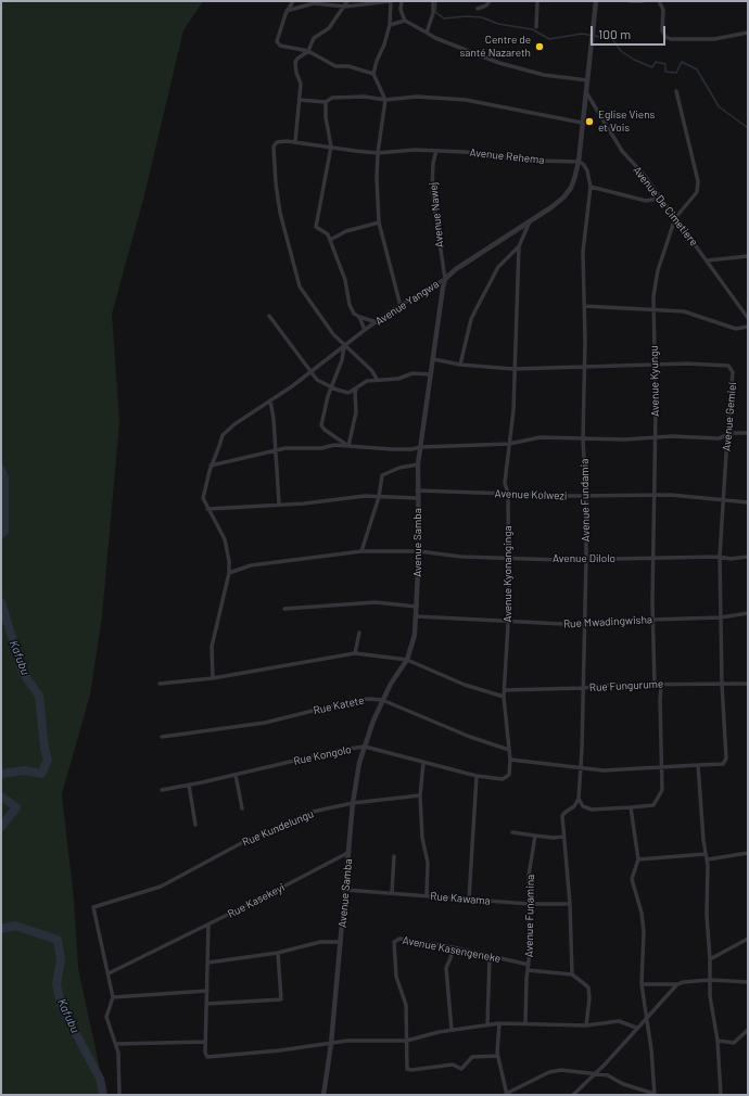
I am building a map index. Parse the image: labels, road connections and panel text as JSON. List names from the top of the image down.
{
  "streets": {
    "street": [
      "Avenue Rehema",
      "Avenue De Cimetiere",
      "Avenue Nawej",
      "Avenue Yangwa",
      "Avenue Kyungu",
      "Avenue Gemiel",
      "Avenue Kolwezi",
      "Avenue Fundamia",
      "Avenue Samba",
      "Avenue Dilolo",
      "Avenue Kyonanginga",
      "Rue Mwadingwisha",
      "Rue Fungurume",
      "Rue Katete",
      "Rue Kongolo",
      "Rue Kundelungu",
      "Rue Kawama",
      "Rue Kasekeyi",
      "Avenue Funamina",
      "Avenue Kasengeneke"
    ]
  },
  "crossings": [
    ["Avenue Rehema", "Avenue Nawej"],
    ["Avenue Rehema", "Avenue Yangwa"],
    ["Avenue Rehema", "Avenue Fundamia"],
    ["Avenue De Cimetiere", "Avenue Kyungu"],
    ["Avenue Nawej", "Avenue Yangwa"],
    ["Avenue Nawej", "Avenue Samba"],
    ["Avenue Yangwa", "Avenue Samba"],
    ["Avenue Kyungu", "Avenue Gemiel"],
    ["Avenue Kyungu", "Avenue Kolwezi"],
    ["Avenue Kyungu", "Avenue Dilolo"],
    ["Avenue Kyungu", "Rue Mwadingwisha"],
    ["Avenue Kyungu", "Rue Fungurume"],
    ["Avenue Gemiel", "Avenue Kolwezi"],
    ["Avenue Gemiel", "Avenue Fundamia"],
    ["Avenue Gemiel", "Avenue Samba"],
    ["Avenue Gemiel", "Avenue Dilolo"],
    ["Avenue Gemiel", "Avenue Kyonanginga"],
    ["Avenue Gemiel", "Rue Mwadingwisha"],
    ["Avenue Gemiel", "Rue Fungurume"],
    ["Avenue Kolwezi", "Avenue Fundamia"],
    ["Avenue Kolwezi", "Avenue Samba"],
    ["Avenue Kolwezi", "Avenue Kyonanginga"],
    ["Avenue Fundamia", "Avenue Dilolo"],
    ["Avenue Fundamia", "Rue Mwadingwisha"],
    ["Avenue Fundamia", "Rue Fungurume"],
    ["Avenue Samba", "Avenue Dilolo"],
    ["Avenue Samba", "Rue Mwadingwisha"],
    ["Avenue Samba", "Rue Katete"],
    ["Avenue Samba", "Rue Kongolo"],
    ["Avenue Samba", "Rue Kundelungu"],
    ["Avenue Samba", "Rue Kawama"],
    ["Avenue Samba", "Rue Kasekeyi"],
    ["Avenue Dilolo", "Avenue Kyonanginga"],
    ["Avenue Kyonanginga", "Rue Mwadingwisha"],
    ["Avenue Kyonanginga", "Rue Fungurume"],
    ["Avenue Kyonanginga", "Rue Katete"],
    ["Avenue Kyonanginga", "Rue Kongolo"],
    ["Rue Kundelungu", "Rue Kasekeyi"],
    ["Rue Kawama", "Avenue Funamina"],
    ["Avenue Funamina", "Avenue Kasengeneke"]
  ],
  "water": ["Kafubu"],
  "places": ["Centre de santé Nazareth", "Eglise Viens et Vois"],
  "scale_bar": "100 m"
}
